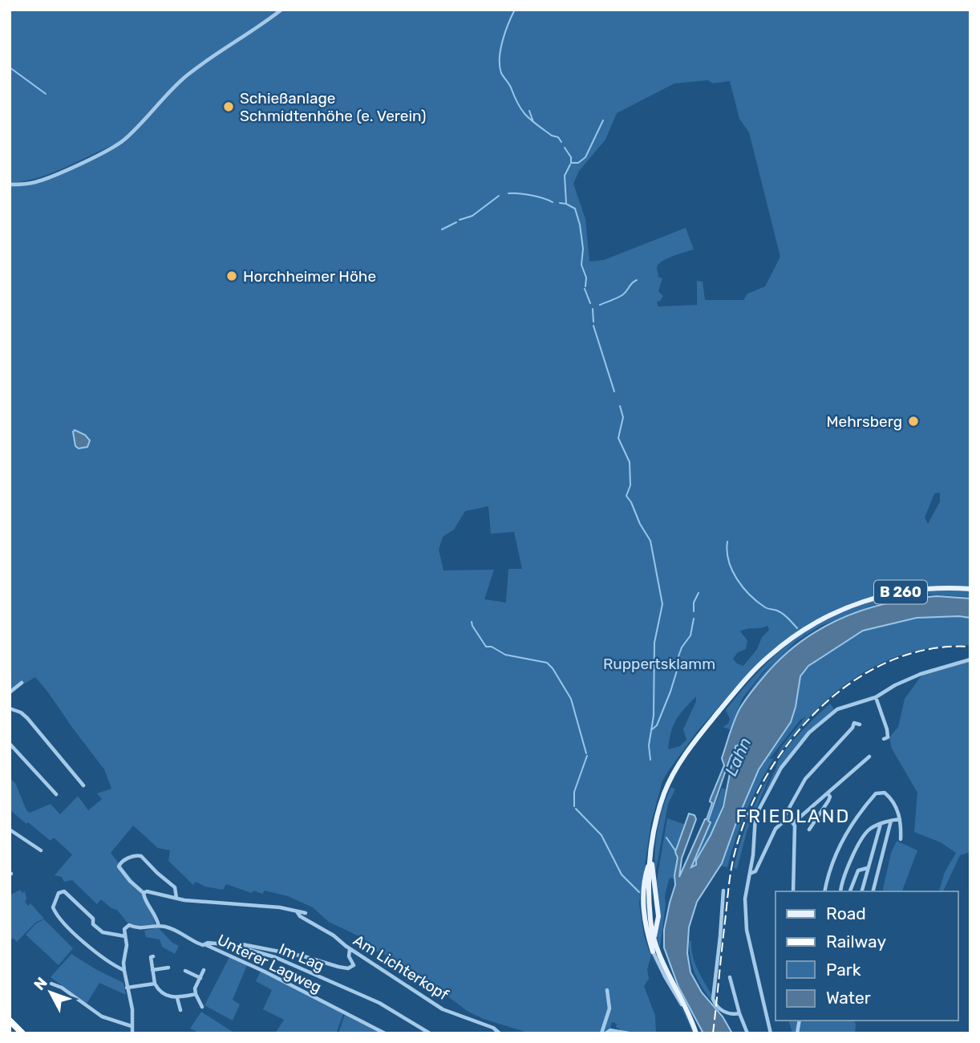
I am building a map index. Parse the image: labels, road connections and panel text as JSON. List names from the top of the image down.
{
  "streets": {
    "main road": ["B 260"],
    "street": ["Im Lag", "Unterer Lagweg", "Am Lichterkopf"]
  },
  "crossings": [
    ["Im Lag", "Unterer Lagweg"]
  ],
  "districts": ["FRIEDLAND"],
  "water": ["Lahn"],
  "parks": ["Ruppertsklamm"],
  "places": ["Schießanlage Schmidtenhöhe (e. Verein)", "Horchheimer Höhe", "Mehrsberg"],
  "legend": [
    "Road",
    "Railway",
    "Park",
    "Water"
  ],
  "north": "top left"
}
